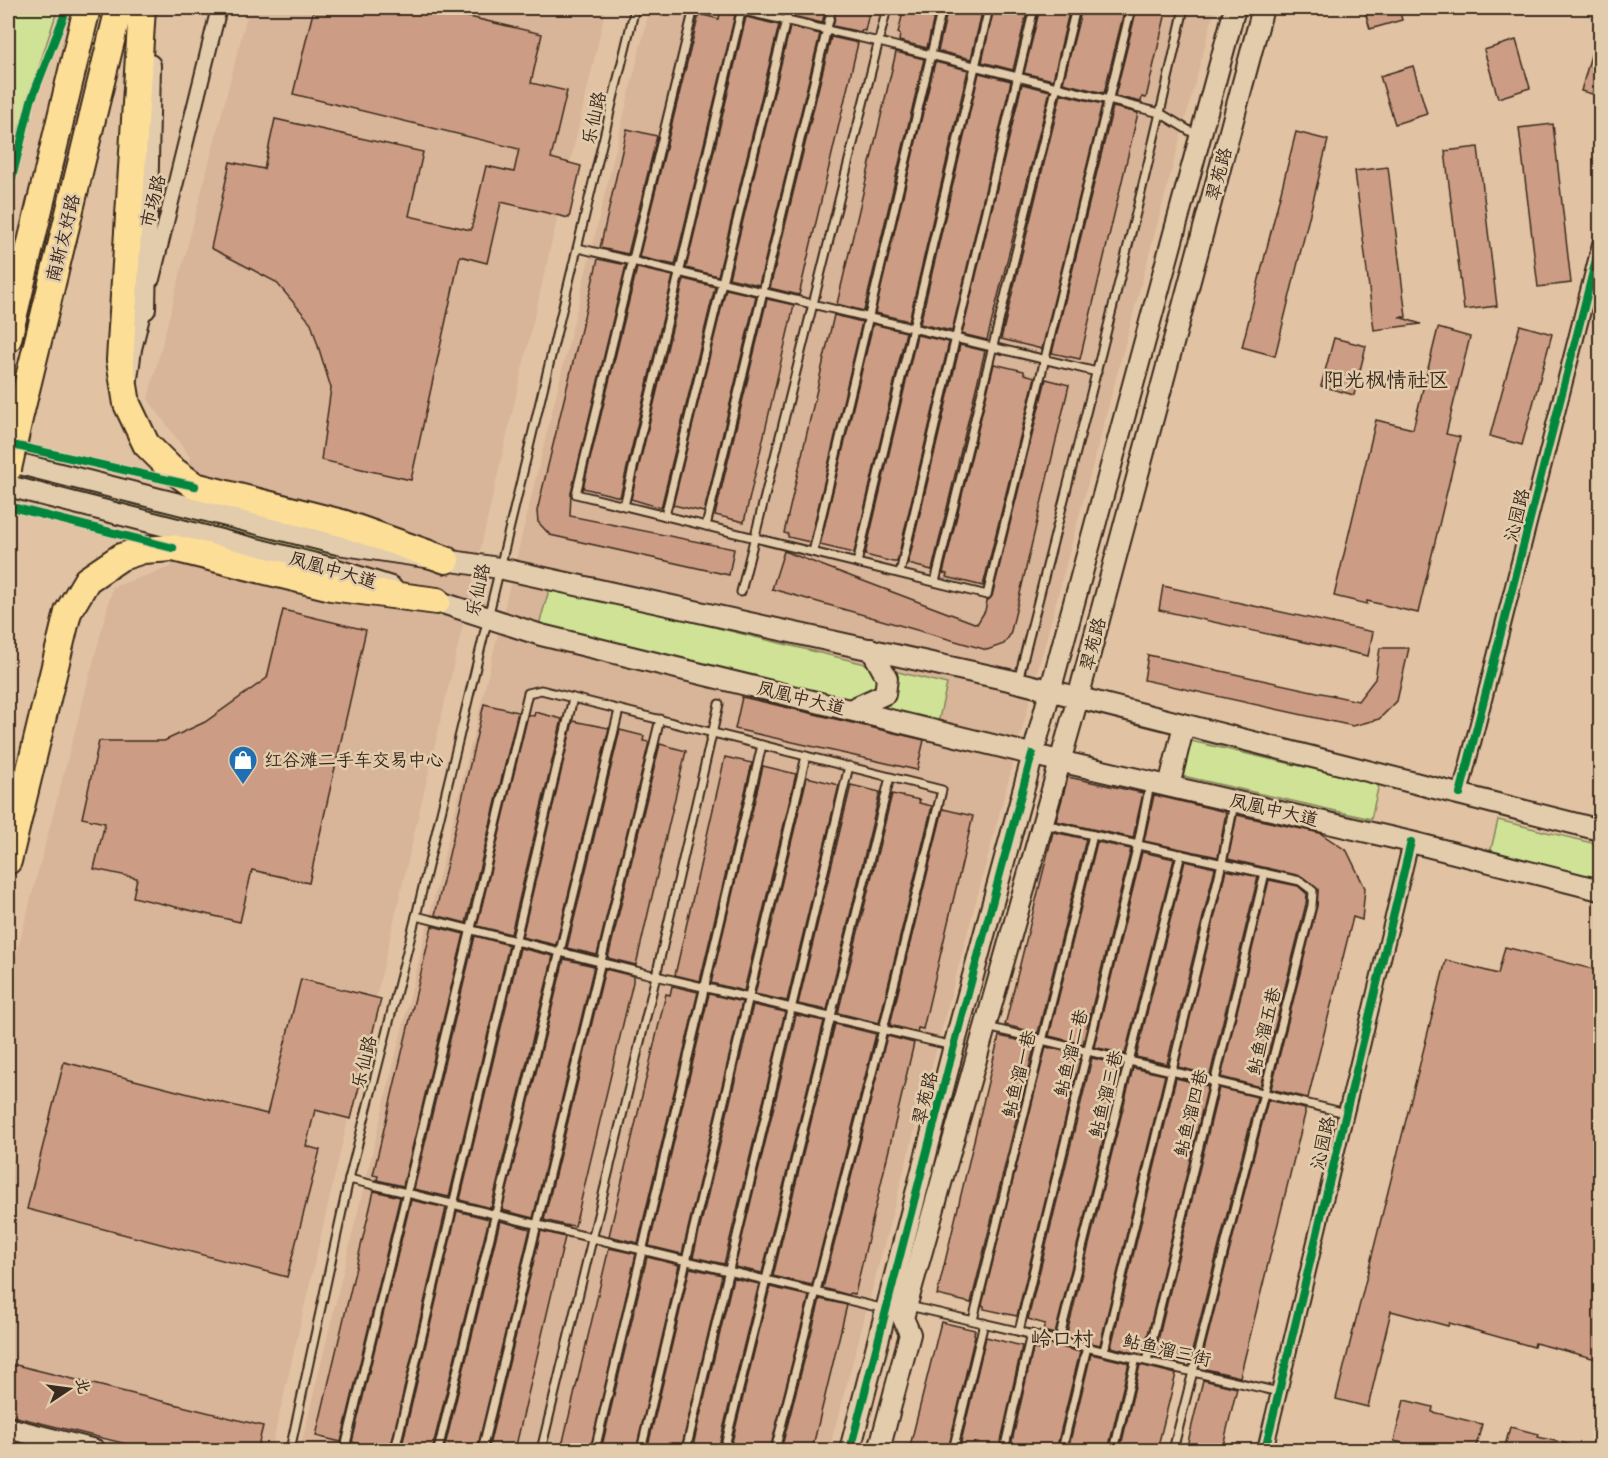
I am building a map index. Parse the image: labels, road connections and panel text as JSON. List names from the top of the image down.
{
  "streets": {
    "highway": ["南斯友好路"],
    "main road": ["翠苑路", "凤凰中大道"],
    "street": ["市场路", "沁园路"],
    "lane": [
      "乐仙路",
      "鲇鱼溜五巷",
      "鲇鱼溜二巷",
      "鲇鱼溜一巷",
      "鲇鱼溜三巷",
      "鲇鱼溜四巷",
      "鲇鱼溜三街"
    ]
  },
  "crossings": [
    ["乐仙路", "凤凰中大道"],
    ["翠苑路", "凤凰中大道"],
    ["翠苑路", "鲇鱼溜五巷"],
    ["翠苑路", "鲇鱼溜三街"],
    ["沁园路", "凤凰中大道"],
    ["沁园路", "鲇鱼溜三街"],
    ["凤凰中大道", "鲇鱼溜二巷"],
    ["鲇鱼溜五巷", "鲇鱼溜二巷"],
    ["鲇鱼溜五巷", "鲇鱼溜一巷"],
    ["鲇鱼溜五巷", "鲇鱼溜三巷"],
    ["鲇鱼溜五巷", "鲇鱼溜四巷"],
    ["鲇鱼溜五巷", "鲇鱼溜三街"],
    ["鲇鱼溜二巷", "鲇鱼溜三街"],
    ["鲇鱼溜一巷", "鲇鱼溜三街"],
    ["鲇鱼溜三巷", "鲇鱼溜三街"],
    ["鲇鱼溜四巷", "鲇鱼溜三街"]
  ],
  "districts": ["阳光枫情社区", "岭口村"],
  "places": {
    "shop": ["红谷滩二手车交易中心"]
  },
  "north": "right"
}
